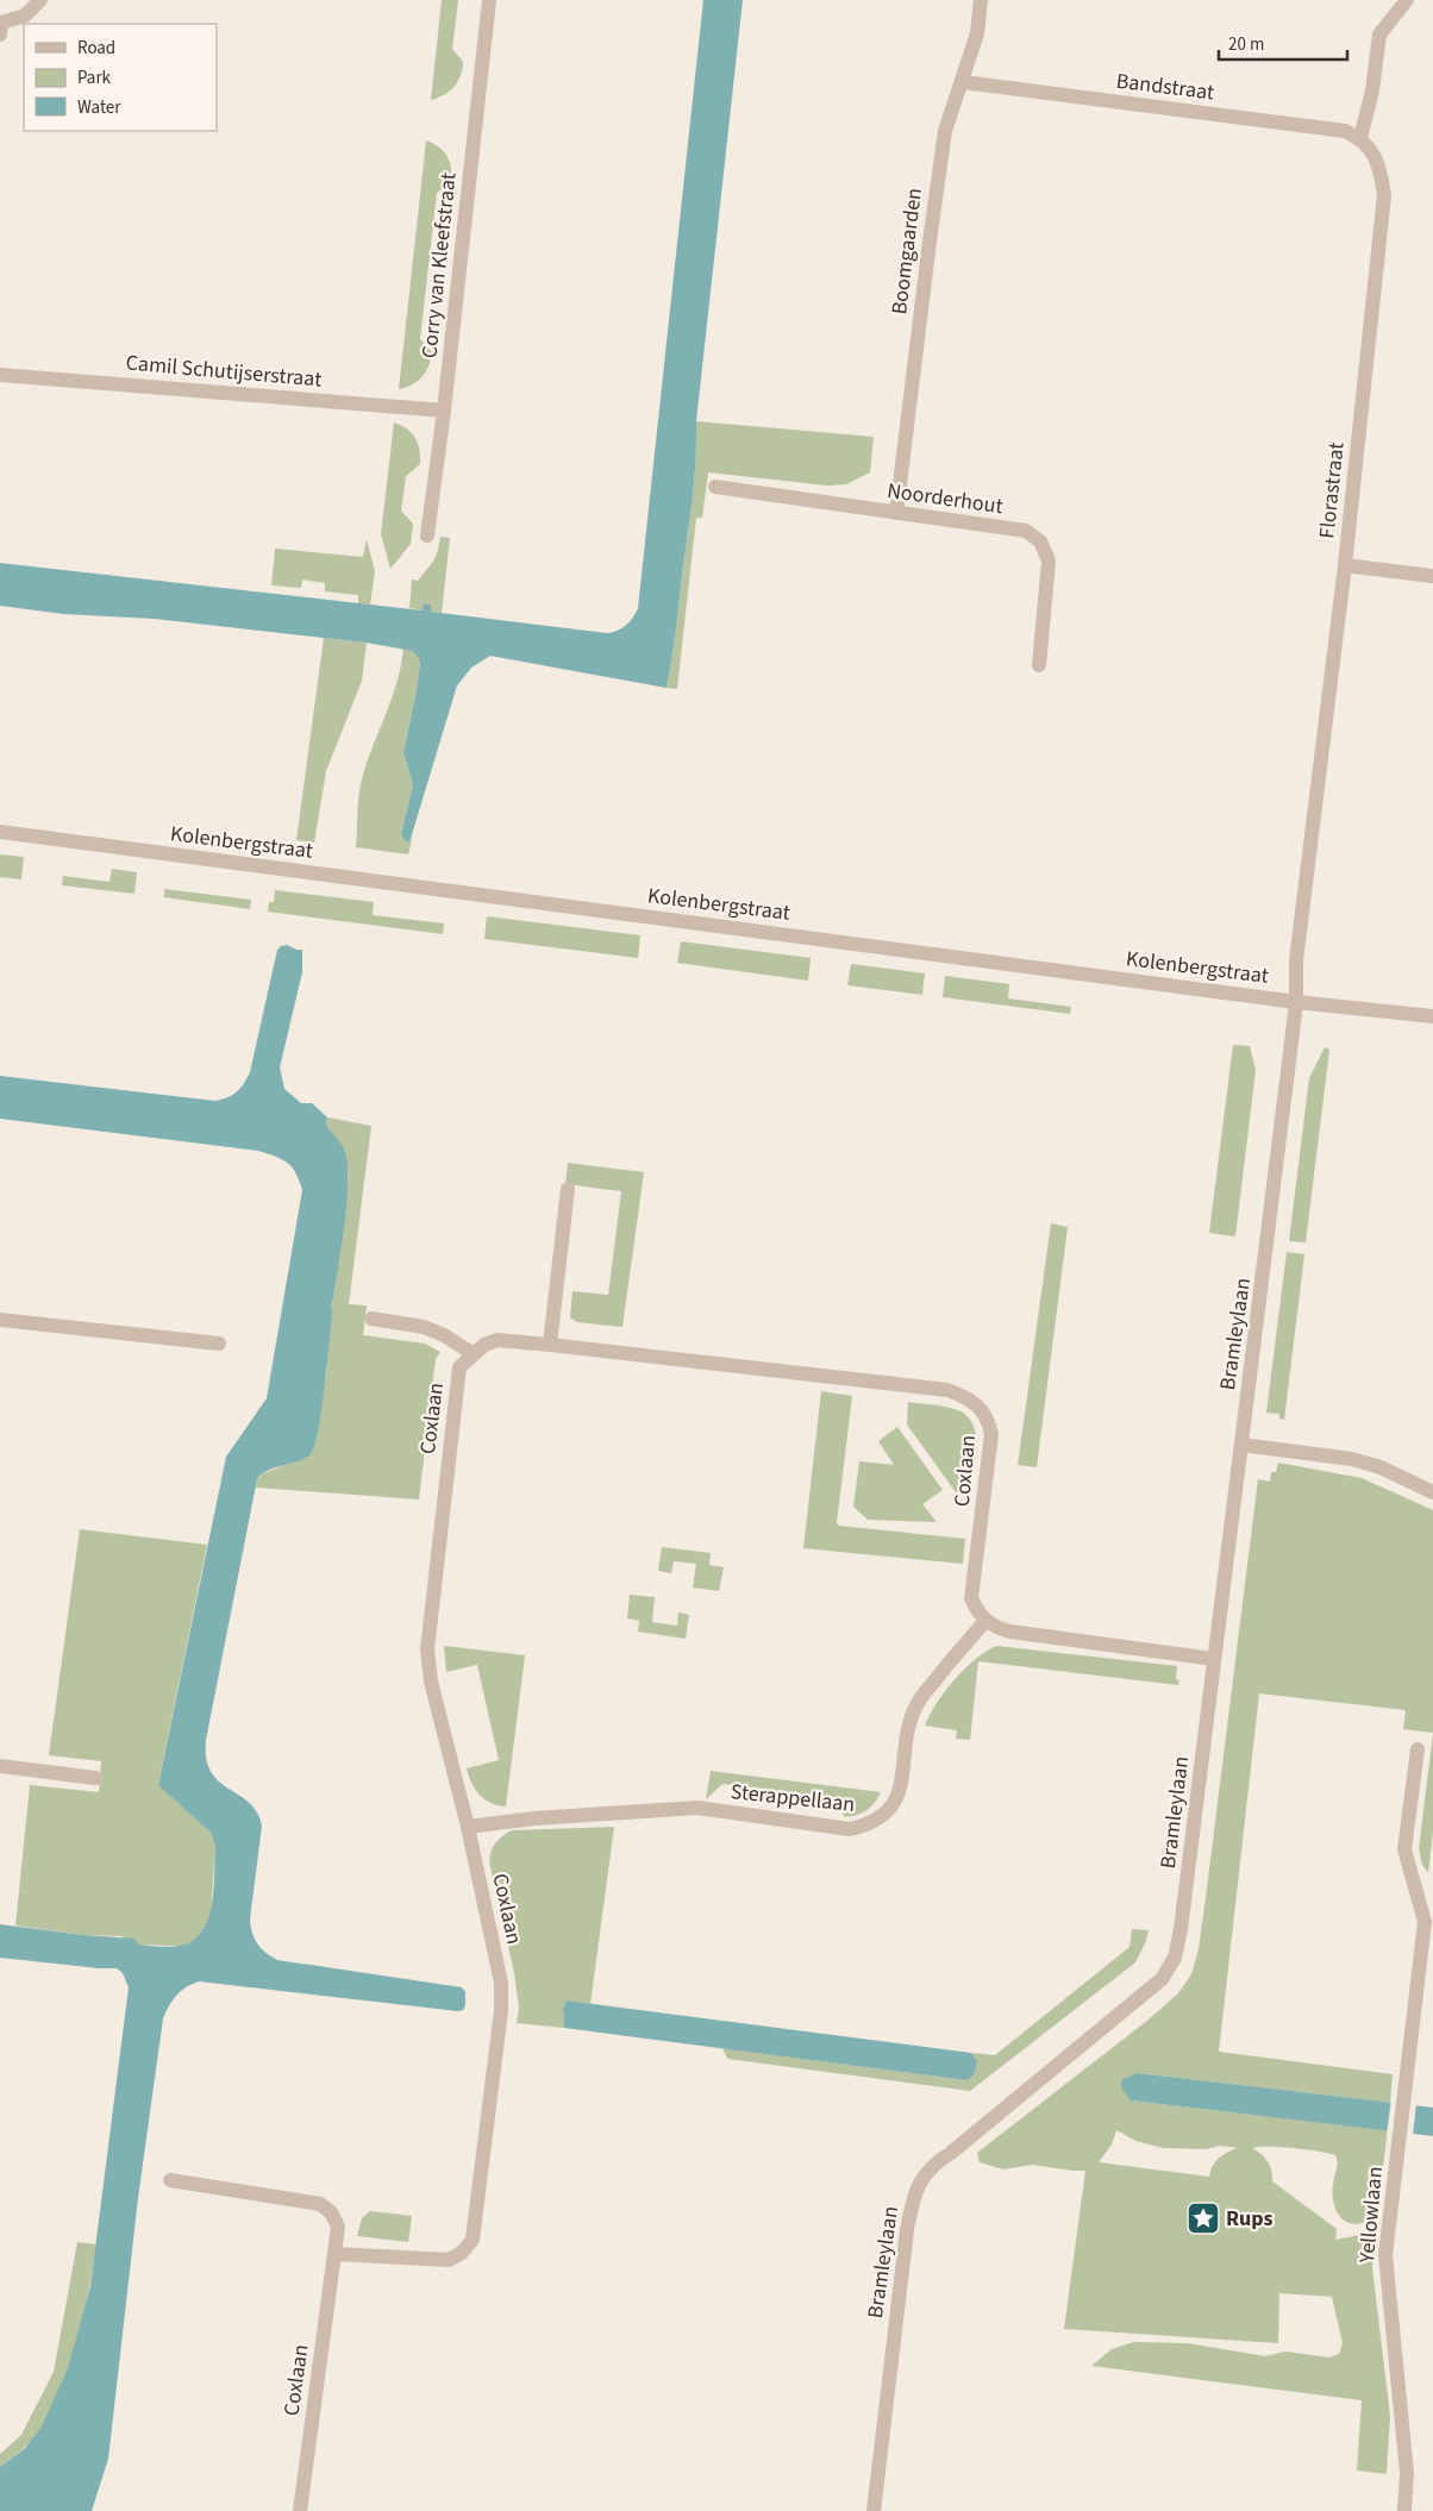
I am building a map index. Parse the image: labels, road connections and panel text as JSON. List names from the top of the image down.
{
  "streets": {
    "street": [
      "Bandstraat",
      "Boomgaarden",
      "Corry van Kleefstraat",
      "Camil Schutijserstraat",
      "Florastraat",
      "Noorderhout",
      "Kolenbergstraat",
      "Bramleylaan",
      "Coxlaan",
      "Sterappellaan",
      "Yellowlaan"
    ]
  },
  "crossings": [
    ["Bandstraat", "Boomgaarden"],
    ["Bandstraat", "Florastraat"],
    ["Boomgaarden", "Noorderhout"],
    ["Corry van Kleefstraat", "Camil Schutijserstraat"],
    ["Florastraat", "Kolenbergstraat"],
    ["Florastraat", "Bramleylaan"],
    ["Kolenbergstraat", "Bramleylaan"],
    ["Coxlaan", "Sterappellaan"]
  ],
  "places": {
    "place": ["Rups"]
  },
  "legend": ["Road", "Park", "Water"],
  "scale_bar": "20 m"
}
